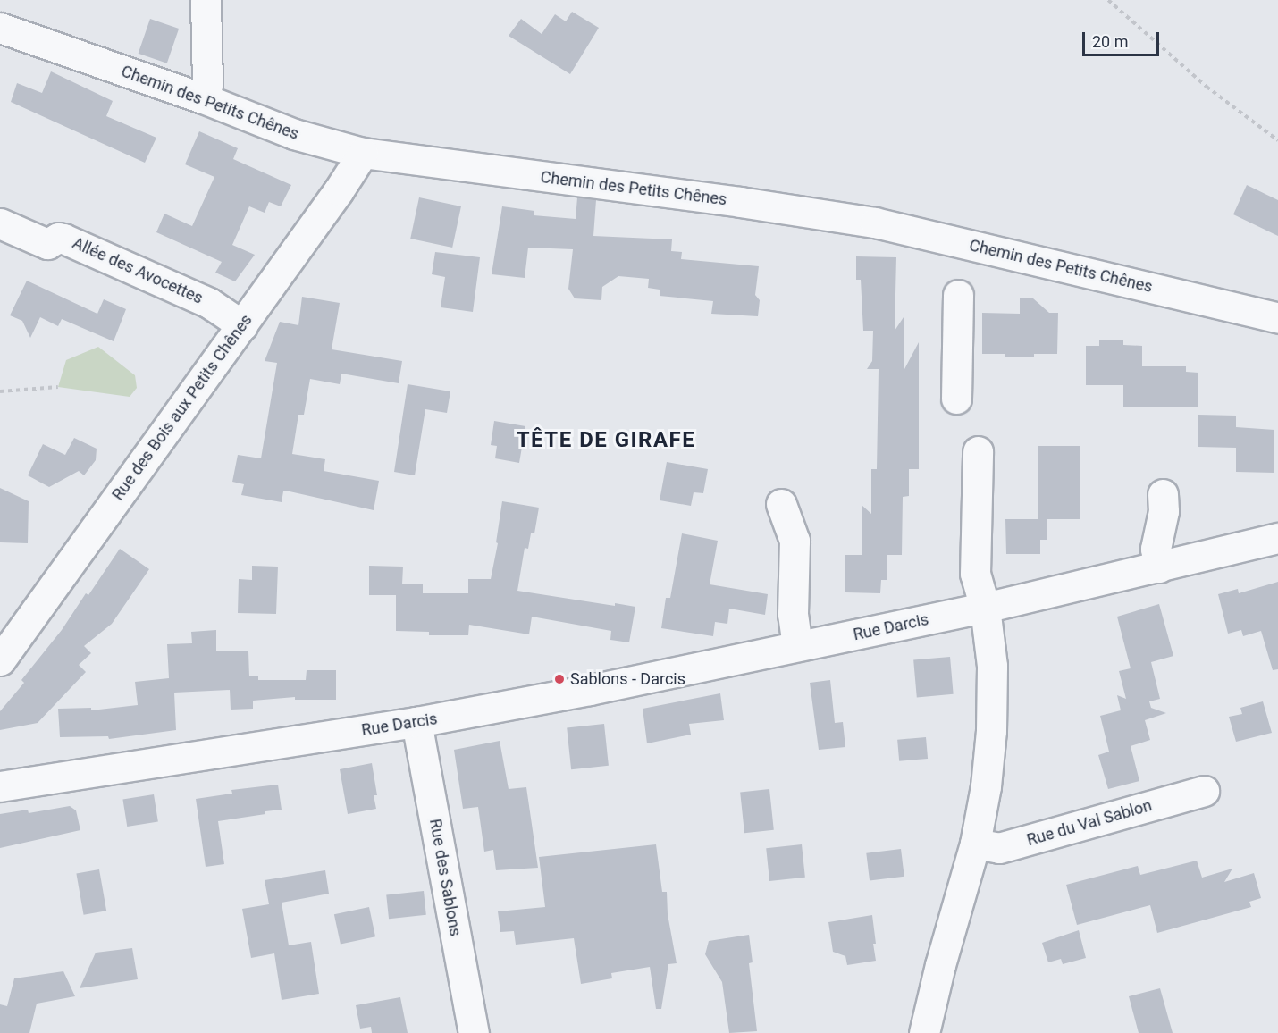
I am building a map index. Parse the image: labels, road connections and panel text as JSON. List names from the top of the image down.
{
  "streets": {
    "street": [
      "Chemin des Petits Chênes",
      "Allée des Avocettes",
      "Rue des Bois aux Petits Chênes",
      "Rue Darcis",
      "Rue du Val Sablon",
      "Rue des Sablons"
    ]
  },
  "crossings": [
    ["Chemin des Petits Chênes", "Rue des Bois aux Petits Chênes"],
    ["Allée des Avocettes", "Rue des Bois aux Petits Chênes"],
    ["Rue Darcis", "Rue des Sablons"]
  ],
  "districts": ["TÊTE DE GIRAFE"],
  "places": ["Sablons - Darcis"],
  "scale_bar": "20 m"
}
